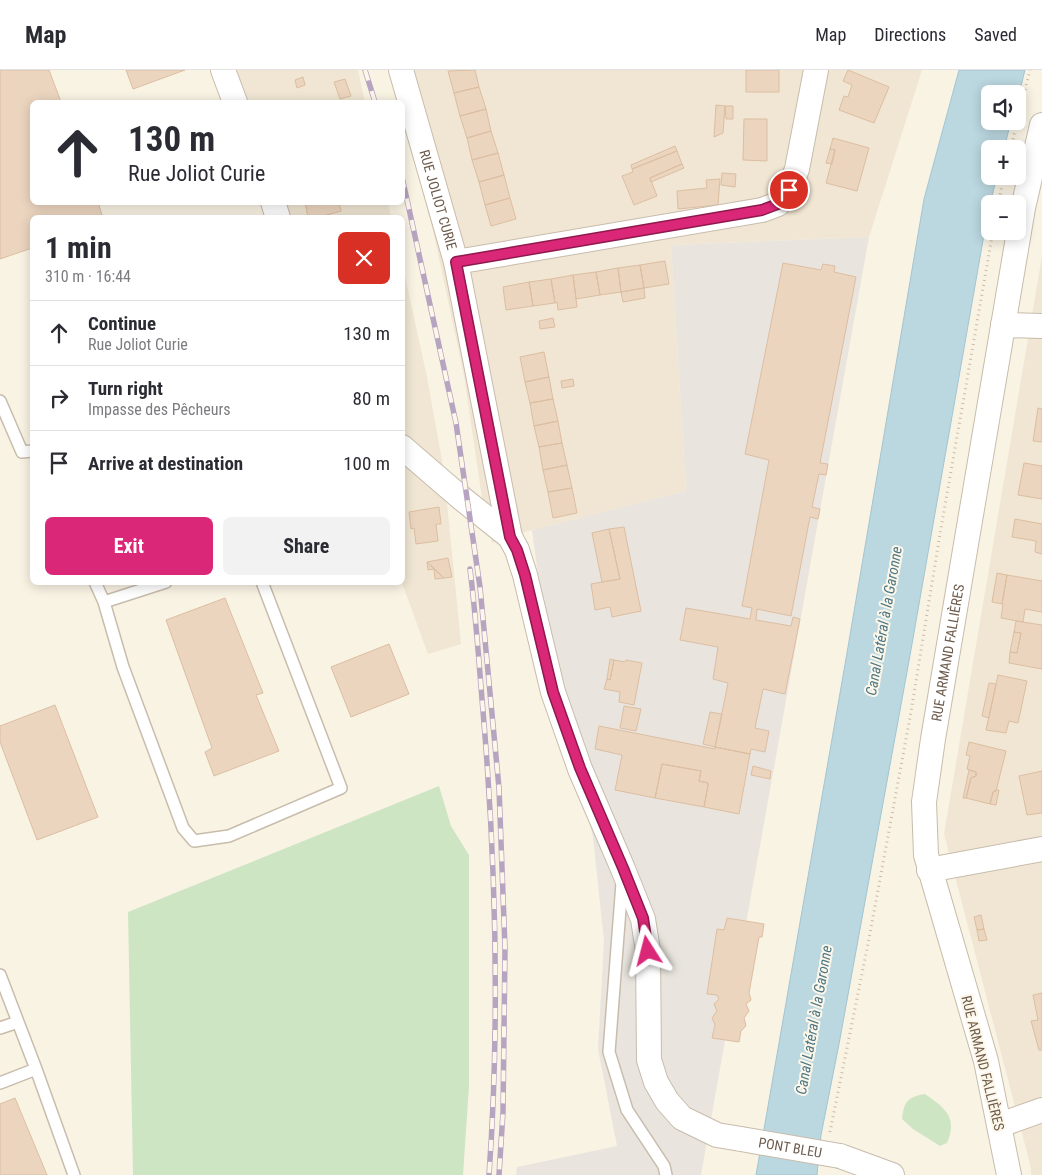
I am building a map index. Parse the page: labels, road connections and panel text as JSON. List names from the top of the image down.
{
  "streets": {
    "street": ["RUE JOLIOT CURIE", "RUE ARMAND FALLIÈRES", "PONT BLEU"]
  },
  "crossings": [
    ["RUE JOLIOT CURIE", "PONT BLEU"]
  ],
  "water": ["Canal Latéral à la Garonne"],
  "page": {
    "header": "Map",
    "nav": ["Map", "Directions", "Saved"],
    "map_buttons": ["+", "−"],
    "turn": ["130 m", "Rue Joliot Curie"],
    "heading": ["1 min", "310 m · 16:44"],
    "list": [
      {
        "name": "Continue",
        "note": "Rue Joliot Curie",
        "value": "130 m"
      },
      {
        "name": "Turn right",
        "note": "Impasse des Pêcheurs",
        "value": "80 m"
      },
      {
        "name": "Arrive at destination",
        "value": "100 m"
      }
    ],
    "buttons": ["Exit", "Share"]
  }
}
